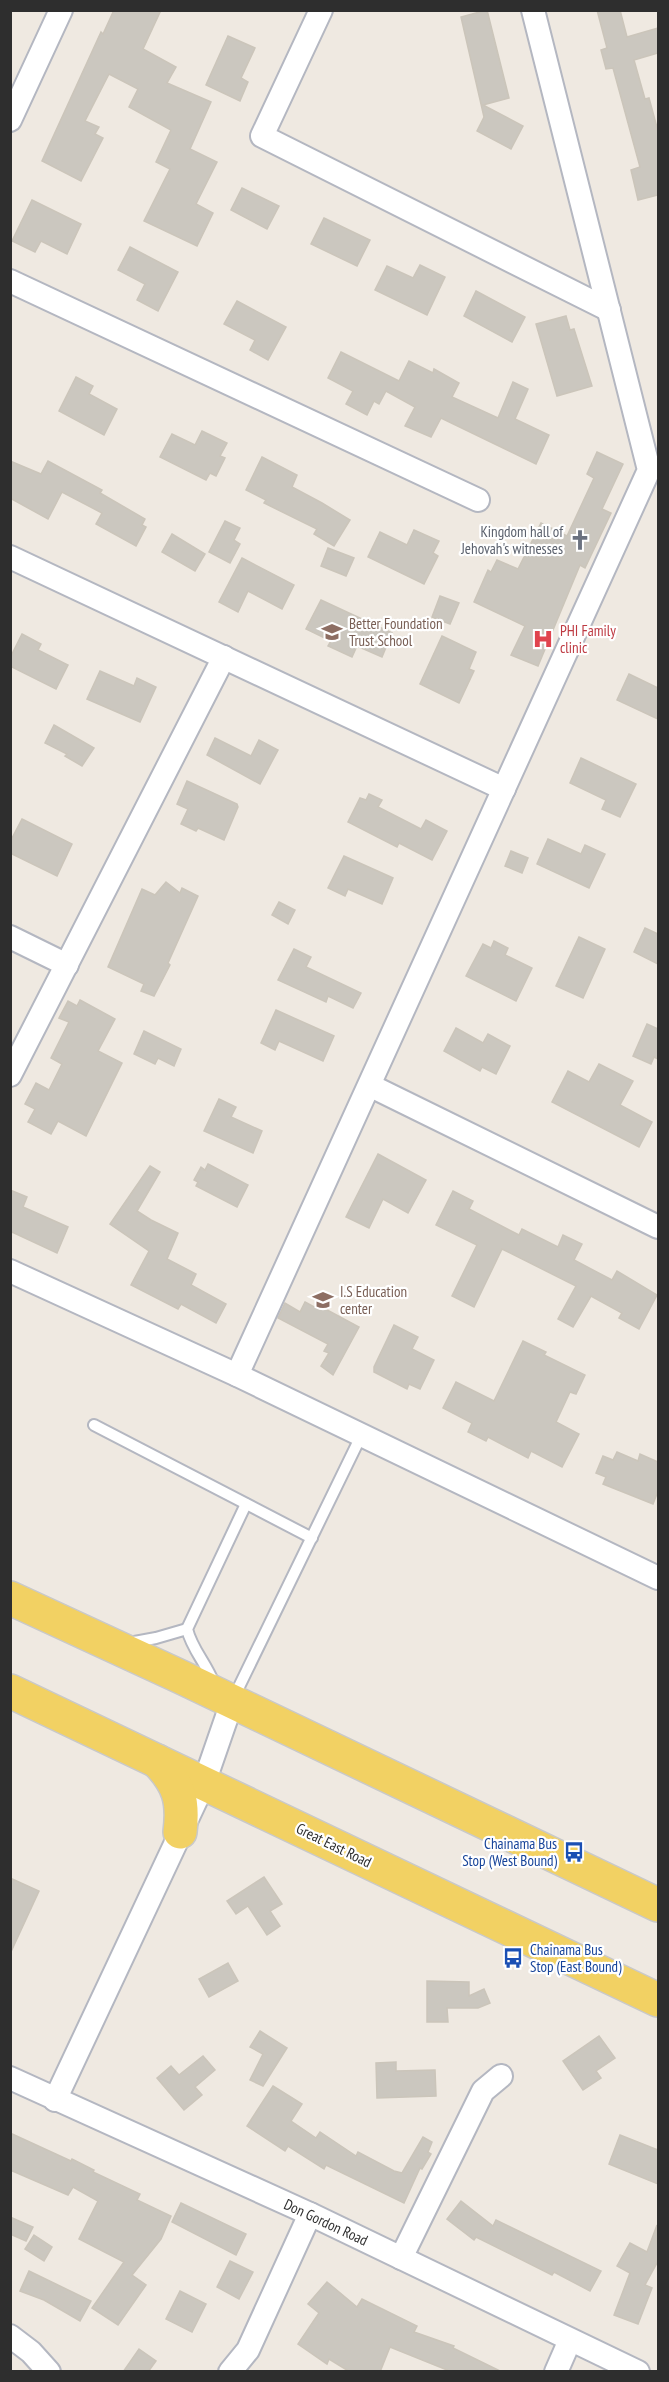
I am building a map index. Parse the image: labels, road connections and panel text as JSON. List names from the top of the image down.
{
  "streets": {
    "main road": ["Great East Road"],
    "street": ["Don Gordon Road"]
  },
  "places": {
    "church": ["Kingdom hall of Jehovah's witnesses"],
    "school or university": ["Better Foundation Trust School", "I.S Education center"],
    "hospital": ["PHI Family clinic"],
    "bus stop": ["Chainama Bus Stop (West Bound)", "Chainama Bus Stop (East Bound)"]
  }
}
